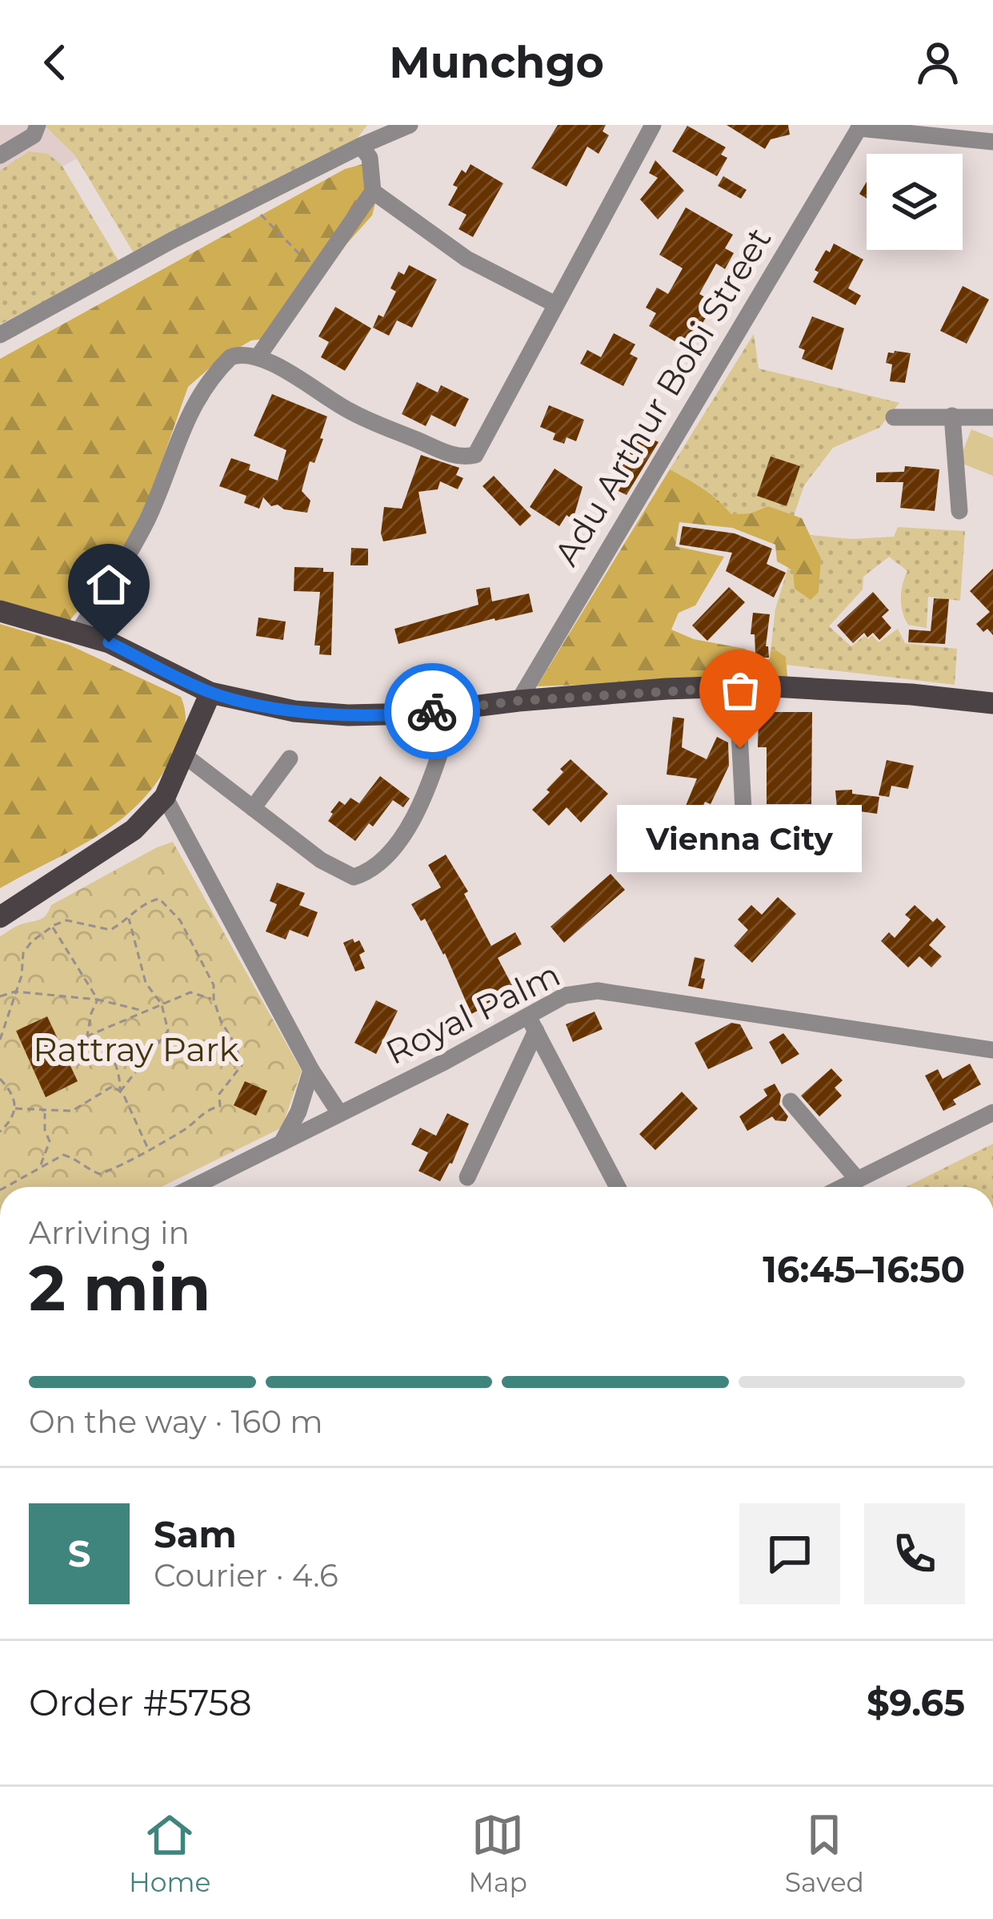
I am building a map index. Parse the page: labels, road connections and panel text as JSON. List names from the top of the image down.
{
  "streets": {
    "street": ["Adu Arthur Bobi Street", "Royal Palm"]
  },
  "parks": ["Rattray Park"],
  "places": ["Vienna City"],
  "page": {
    "header": "Munchgo",
    "bubble": "Vienna City",
    "heading": ["2 min", "Arriving in", "16:45–16:50"],
    "panel": [
      "Sam",
      "Courier · 4.6",
      "Order #5758",
      "$9.65"
    ],
    "bar": "On the way · 160 m",
    "round": "S",
    "tabs": ["Home", "Map", "Saved"]
  }
}
